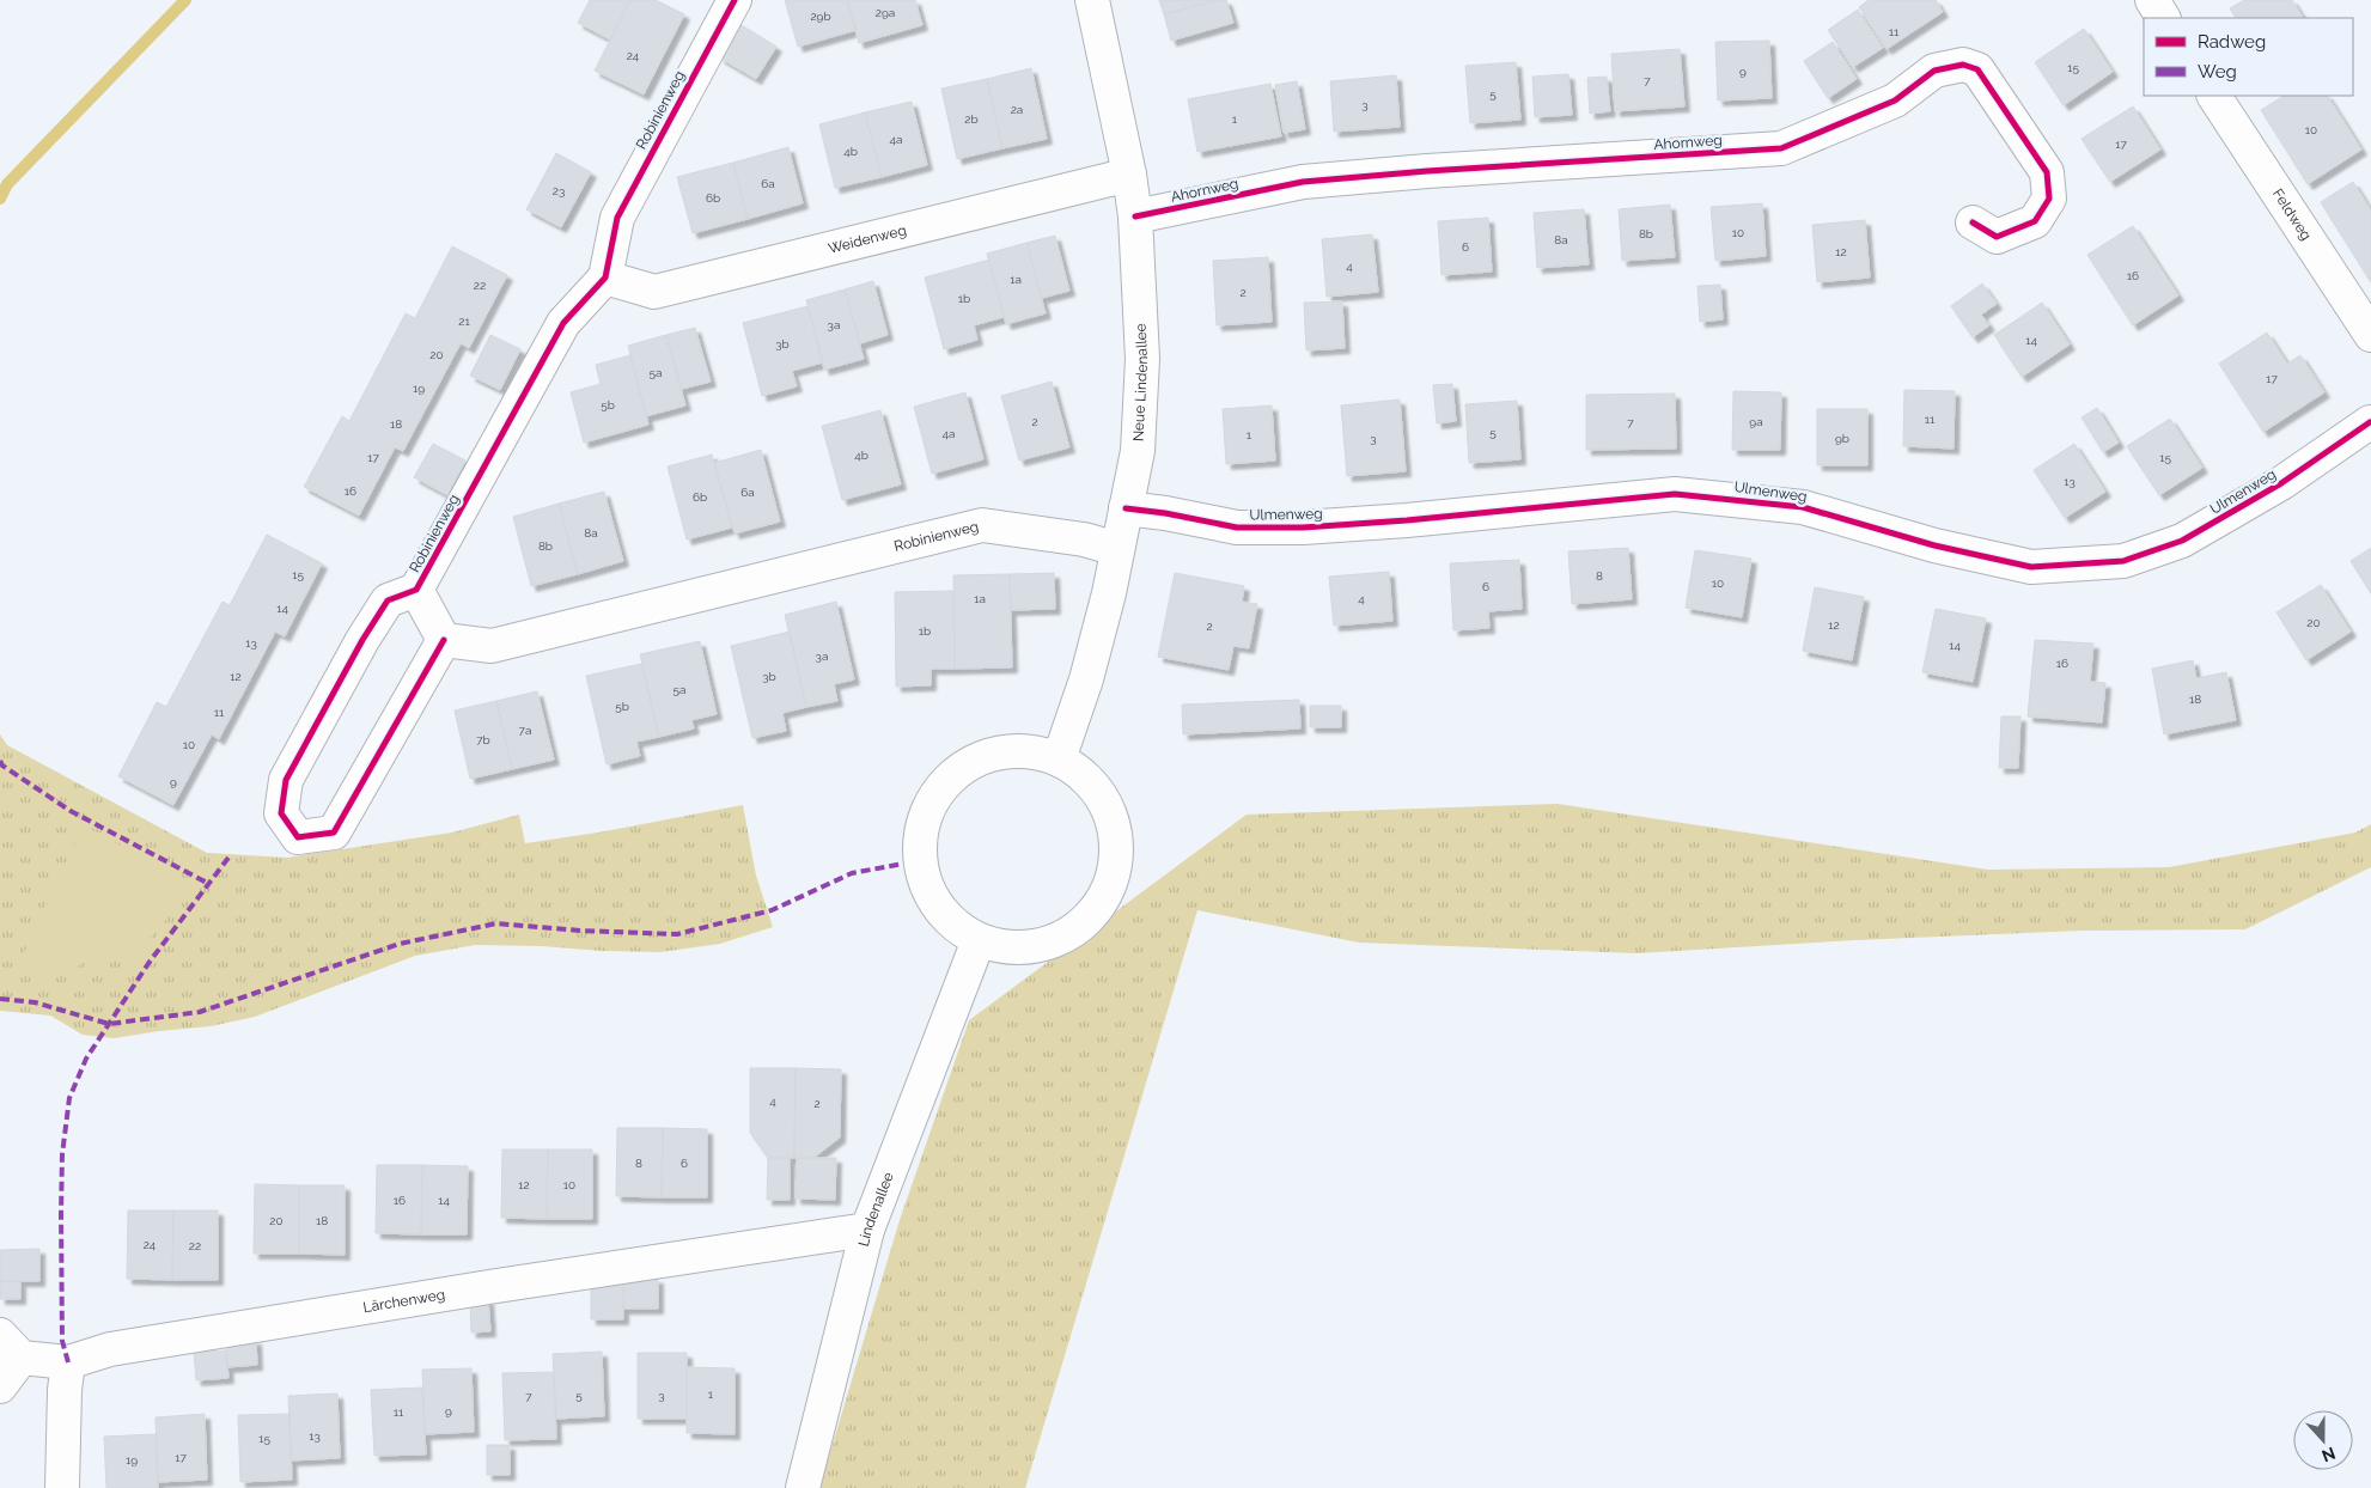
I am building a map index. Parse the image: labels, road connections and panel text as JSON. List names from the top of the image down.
{
  "streets": {
    "street": [
      "Robinienweg",
      "Ahornweg",
      "Feldweg",
      "Weidenweg",
      "Neue Lindenallee",
      "Ulmenweg",
      "Lindenallee",
      "Lärchenweg"
    ]
  },
  "crossings": [
    ["Robinienweg", "Weidenweg"],
    ["Robinienweg", "Neue Lindenallee"],
    ["Ahornweg", "Neue Lindenallee"],
    ["Weidenweg", "Neue Lindenallee"],
    ["Neue Lindenallee", "Ulmenweg"],
    ["Neue Lindenallee", "Lindenallee"],
    ["Lindenallee", "Lärchenweg"]
  ],
  "house_numbers": [
    "29a",
    "29b",
    "11",
    "24",
    "15",
    "9",
    "7",
    "5",
    "3",
    "2a",
    "2b",
    "1",
    "10",
    "4a",
    "17",
    "4b",
    "6a",
    "23",
    "6b",
    "10",
    "8b",
    "8a",
    "6",
    "12",
    "4",
    "16",
    "1a",
    "22",
    "2",
    "1b",
    "21",
    "3a",
    "14",
    "3b",
    "20",
    "5a",
    "17",
    "19",
    "5b",
    "11",
    "2",
    "9a",
    "7",
    "18",
    "5",
    "4a",
    "1",
    "3",
    "9b",
    "4b",
    "17",
    "15",
    "13",
    "16",
    "6a",
    "6b",
    "8a",
    "8b",
    "15",
    "8",
    "10",
    "6",
    "1a",
    "4",
    "14",
    "20",
    "12",
    "2",
    "1b",
    "13",
    "14",
    "3a",
    "16",
    "12",
    "3b",
    "5a",
    "18",
    "5b",
    "11",
    "7a",
    "7b",
    "10",
    "9",
    "4",
    "2",
    "8",
    "6",
    "12",
    "10",
    "16",
    "14",
    "20",
    "18",
    "24",
    "22",
    "1",
    "5",
    "3",
    "7",
    "9",
    "11",
    "13",
    "15",
    "17",
    "19"
  ],
  "legend": ["Radweg", "Weg"],
  "north": "bottom"
}
